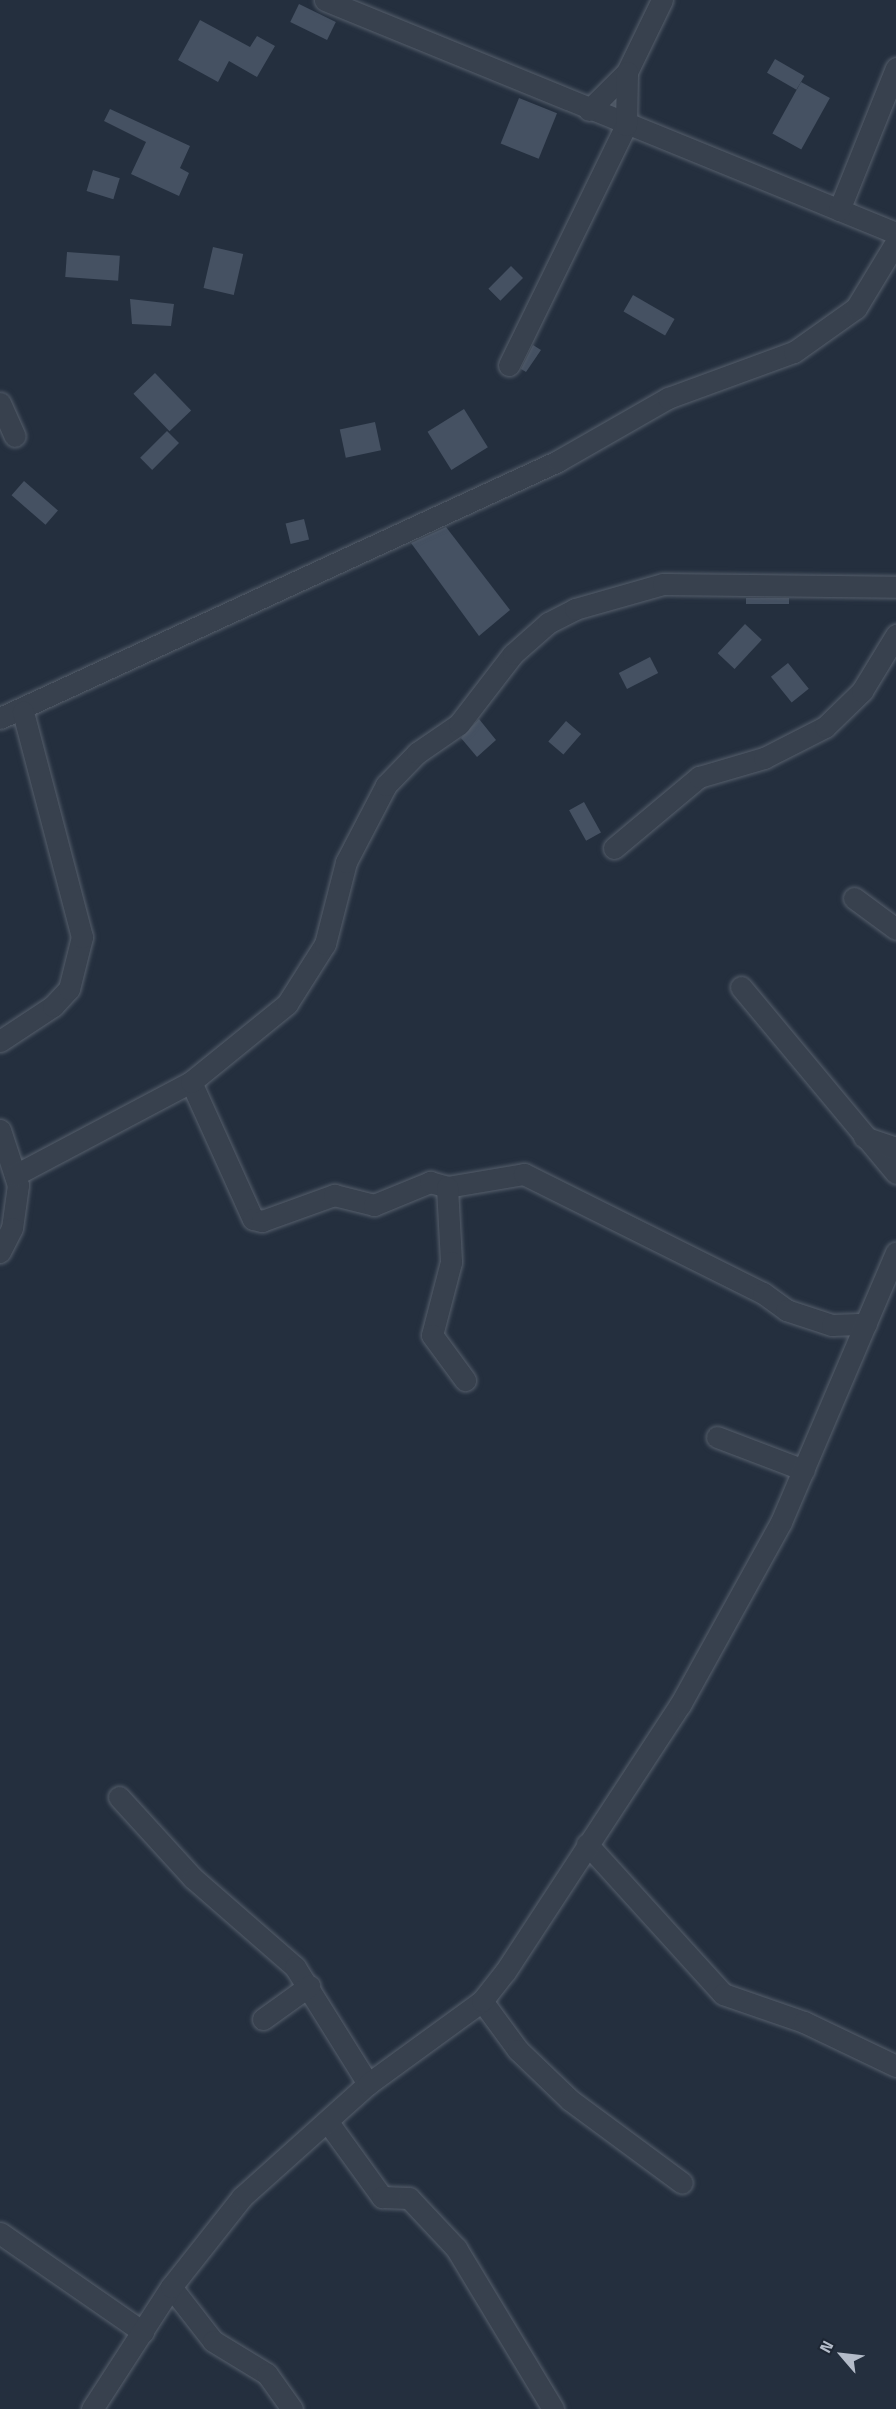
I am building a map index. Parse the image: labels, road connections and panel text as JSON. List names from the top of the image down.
{
  "north": "top left"
}
